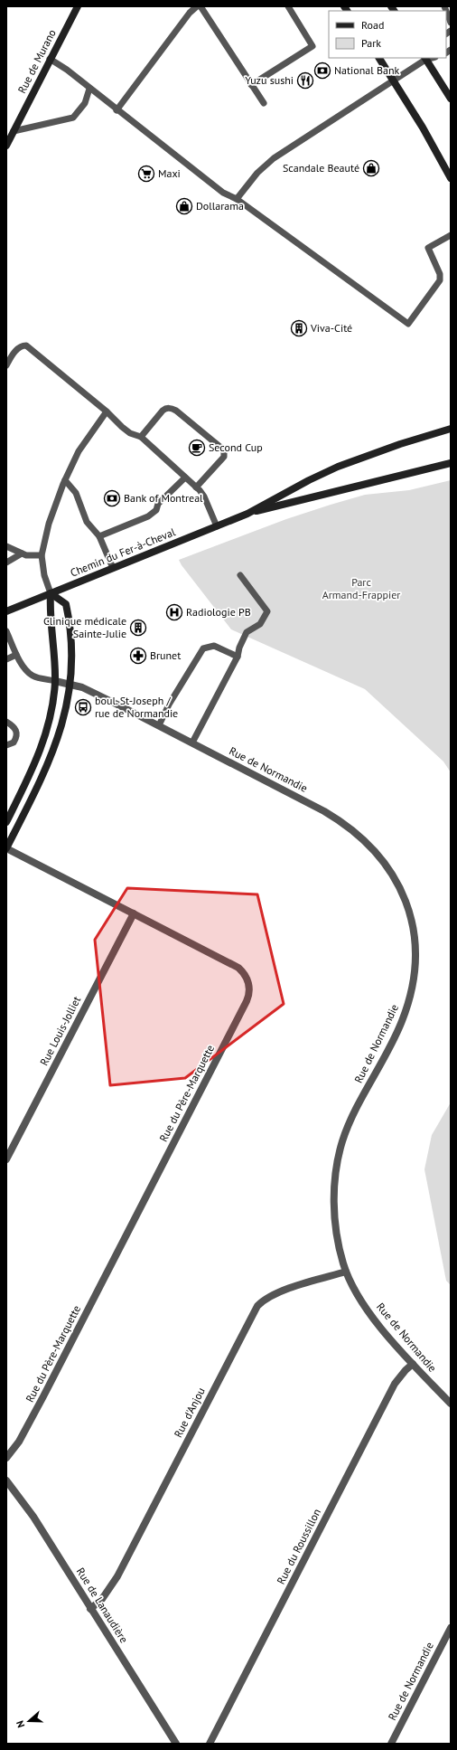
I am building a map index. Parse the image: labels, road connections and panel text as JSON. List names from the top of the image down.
{
  "streets": {
    "street": [
      "Rue de Murano",
      "Chemin du Fer-à-Cheval",
      "Rue de Normandie",
      "Rue Louis-Jolliet",
      "Rue du Père-Marquette",
      "Rue d'Anjou",
      "Rue du Roussillon",
      "Rue de Lanaudière"
    ]
  },
  "crossings": [
    ["Rue de Normandie", "Rue d'Anjou"],
    ["Rue de Normandie", "Rue du Roussillon"],
    ["Rue Louis-Jolliet", "Rue du Père-Marquette"],
    ["Rue d'Anjou", "Rue de Lanaudière"]
  ],
  "parks": ["Parc Armand-Frappier"],
  "places": {
    "bank": ["National Bank", "Bank of Montreal"],
    "restaurant": ["Yuzu sushi"],
    "shop": ["Scandale Beauté", "Dollarama"],
    "supermarket": ["Maxi"],
    "building": ["Viva-Cité", "Clinique médicale Sainte-Julie"],
    "cafe": ["Second Cup"],
    "hospital": ["Radiologie PB"],
    "pharmacy": ["Brunet"],
    "bus stop": ["boul. St-Joseph / rue de Normandie"]
  },
  "legend": ["Road", "Park"],
  "north": "left"
}
